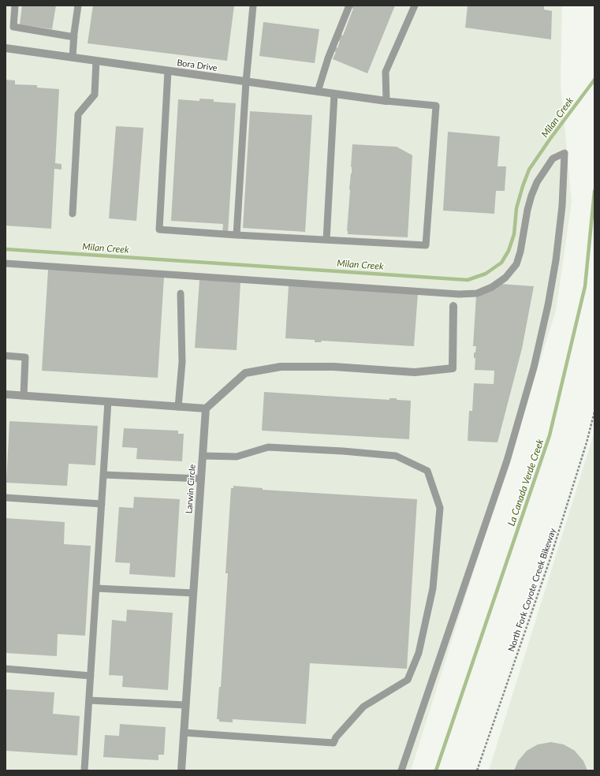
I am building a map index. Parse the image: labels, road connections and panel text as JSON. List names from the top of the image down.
{
  "streets": {
    "street": ["Bora Drive", "Larwin Circle"],
    "path": ["North Fork Coyote Creek Bikeway"]
  },
  "water": ["Milan Creek", "La Canada Verde Creek"]
}
